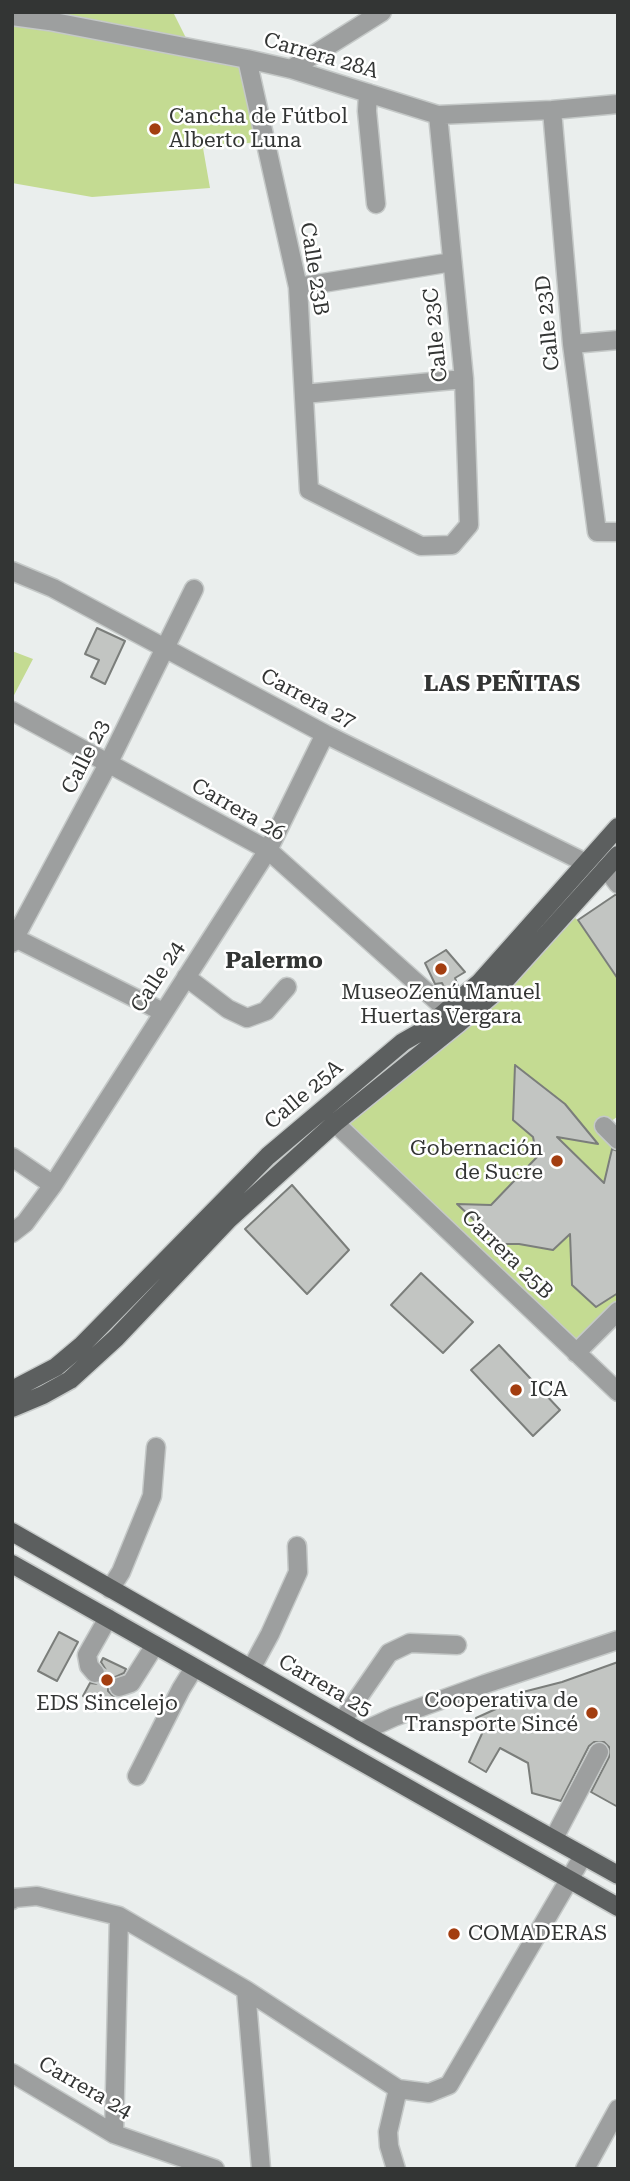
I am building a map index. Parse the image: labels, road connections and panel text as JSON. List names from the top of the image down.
{
  "streets": {
    "main road": ["Calle 25A", "Carrera 25"],
    "street": [
      "Carrera 28A",
      "Calle 23B",
      "Calle 23D",
      "Calle 23C",
      "Carrera 27",
      "Calle 23",
      "Carrera 26",
      "Calle 24",
      "Carrera 25B",
      "Carrera 24"
    ]
  },
  "crossings": [
    ["Carrera 28A", "Calle 23B"],
    ["Carrera 28A", "Calle 23D"],
    ["Carrera 28A", "Calle 23C"],
    ["Calle 23B", "Calle 23C"],
    ["Carrera 27", "Calle 23"],
    ["Carrera 27", "Calle 24"],
    ["Carrera 27", "Calle 25A"],
    ["Calle 23", "Carrera 26"],
    ["Carrera 26", "Calle 24"],
    ["Carrera 26", "Calle 25A"],
    ["Calle 25A", "Carrera 25B"]
  ],
  "districts": ["LAS PEÑITAS", "Palermo"],
  "places": [
    "Cancha de Fútbol Alberto Luna",
    "MuseoZenú Manuel Huertas Vergara",
    "Gobernación de Sucre",
    "ICA",
    "EDS Sincelejo",
    "Cooperativa de Transporte Sincé",
    "COMADERAS"
  ]
}
